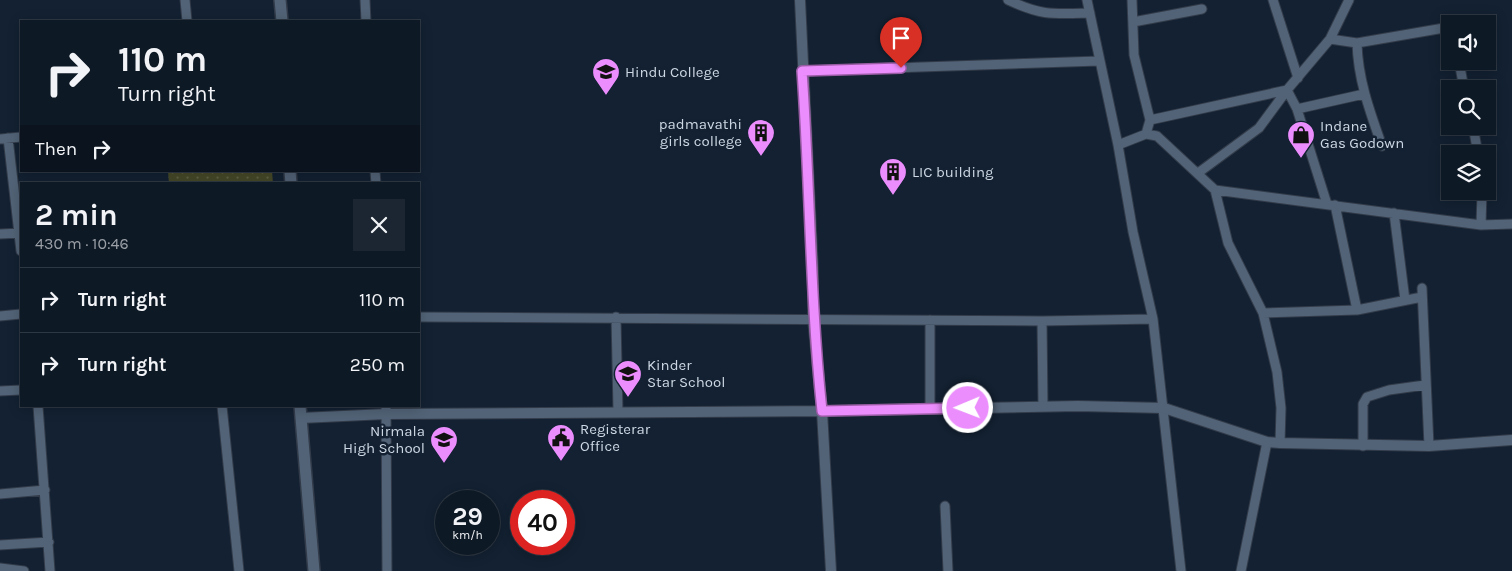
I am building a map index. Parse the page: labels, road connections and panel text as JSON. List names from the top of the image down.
{
  "places": {
    "school or university": ["Hindu College", "Kinder Star School", "Nirmala High School"],
    "building": ["padmavathi girls college", "LIC building"],
    "shop": ["Indane Gas Godown"],
    "public building": ["Registerar Office"]
  },
  "page": {
    "turn": ["110 m", "Turn right"],
    "then": "Then",
    "heading": ["2 min", "430 m · 10:46"],
    "list": [
      {
        "name": "Turn right",
        "value": "110 m"
      },
      {
        "name": "Turn right",
        "value": "250 m"
      }
    ],
    "speed": "29 km/h",
    "limit": "40"
  }
}
